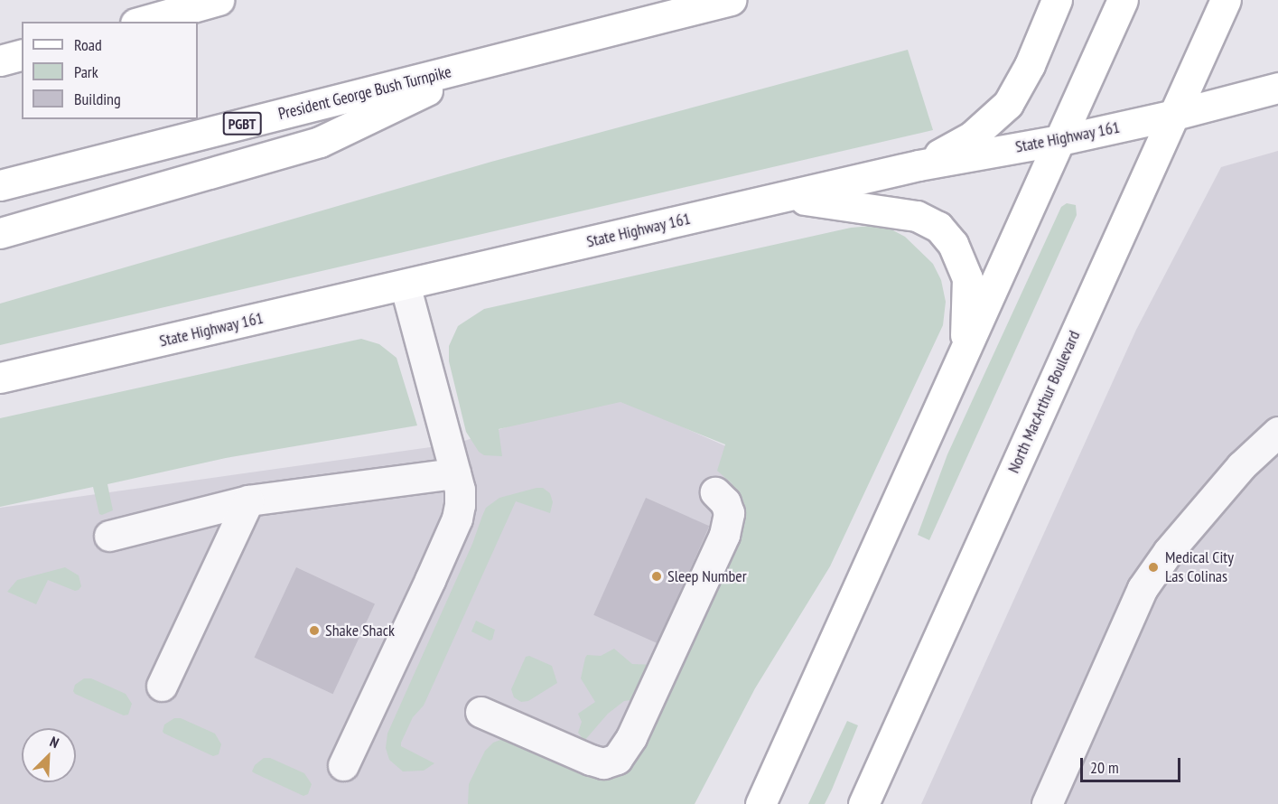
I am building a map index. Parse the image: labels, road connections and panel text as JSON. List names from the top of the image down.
{
  "streets": {
    "main road": [
      "President George Bush Turnpike",
      "PGBT",
      "State Highway 161",
      "North MacArthur Boulevard"
    ]
  },
  "crossings": [
    ["State Highway 161", "North MacArthur Boulevard"]
  ],
  "places": ["Medical City Las Colinas", "Sleep Number", "Shake Shack"],
  "legend": ["Road", "Park", "Building"],
  "scale_bar": "20 m",
  "north": "top right"
}
